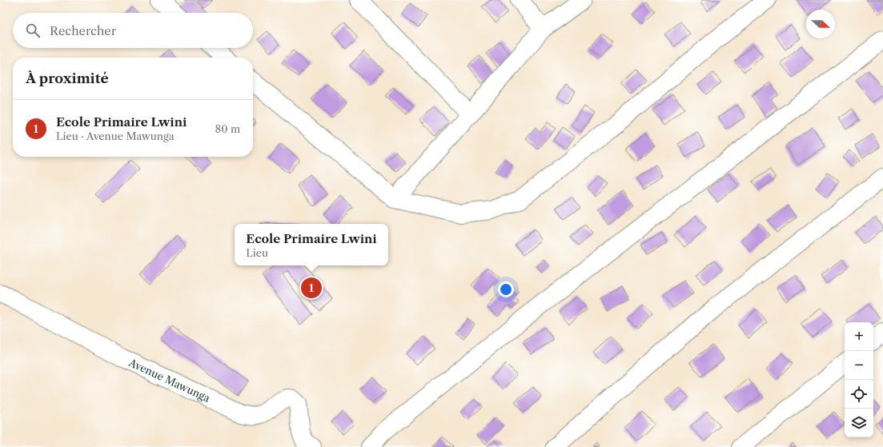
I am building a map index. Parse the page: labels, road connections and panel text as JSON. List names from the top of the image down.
{
  "streets": {
    "street": ["Avenue Mawunga"]
  },
  "north": "right",
  "page": {
    "search": "Rechercher",
    "heading": "À proximité",
    "list": [
      {
        "mark": "1",
        "name": "Ecole Primaire Lwini",
        "note": "Lieu · Avenue Mawunga",
        "value": "80 m"
      }
    ],
    "popup": ["Ecole Primaire Lwini", "Lieu"],
    "pins": "1",
    "map_buttons": ["+", "−"]
  }
}
